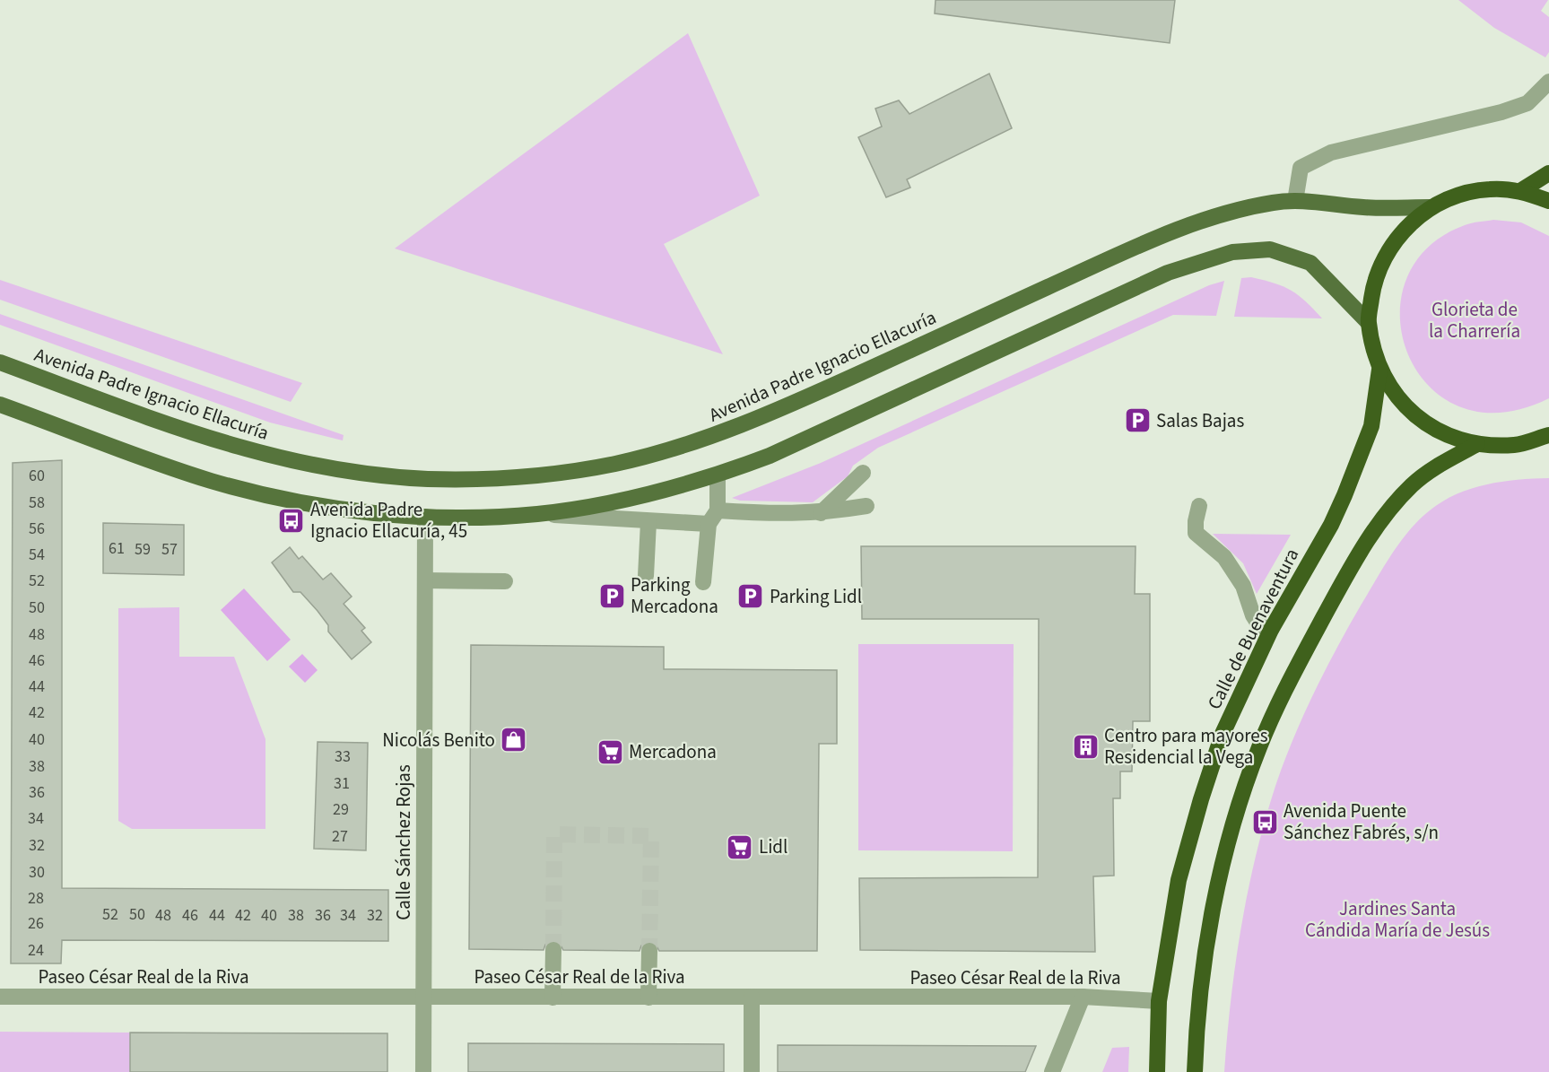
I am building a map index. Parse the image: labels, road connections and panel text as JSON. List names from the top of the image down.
{
  "streets": {
    "highway": ["Calle de Buenaventura"],
    "main road": ["Avenida Padre Ignacio Ellacuría"],
    "street": ["Calle Sánchez Rojas", "Paseo César Real de la Riva"]
  },
  "crossings": [
    ["Calle de Buenaventura", "Paseo César Real de la Riva"],
    ["Calle Sánchez Rojas", "Paseo César Real de la Riva"]
  ],
  "parks": ["Glorieta de la Charrería", "Jardines Santa Cándida María de Jesús"],
  "places": {
    "parking": ["Salas Bajas", "Parking Mercadona", "Parking Lidl"],
    "bus stop": ["Avenida Padre Ignacio Ellacuría, 45", "Avenida Puente Sánchez Fabrés, s/n"],
    "shop": ["Nicolás Benito"],
    "building": ["Centro para mayores Residencial la Vega"],
    "supermarket": ["Mercadona", "Lidl"]
  },
  "house_numbers": [
    "60",
    "58",
    "56",
    "61",
    "59",
    "57",
    "54",
    "52",
    "50",
    "48",
    "46",
    "44",
    "42",
    "40",
    "33",
    "38",
    "31",
    "36",
    "29",
    "34",
    "27",
    "32",
    "30",
    "28",
    "52",
    "50",
    "48",
    "46",
    "44",
    "42",
    "40",
    "38",
    "36",
    "34",
    "32",
    "26",
    "24"
  ]
}
